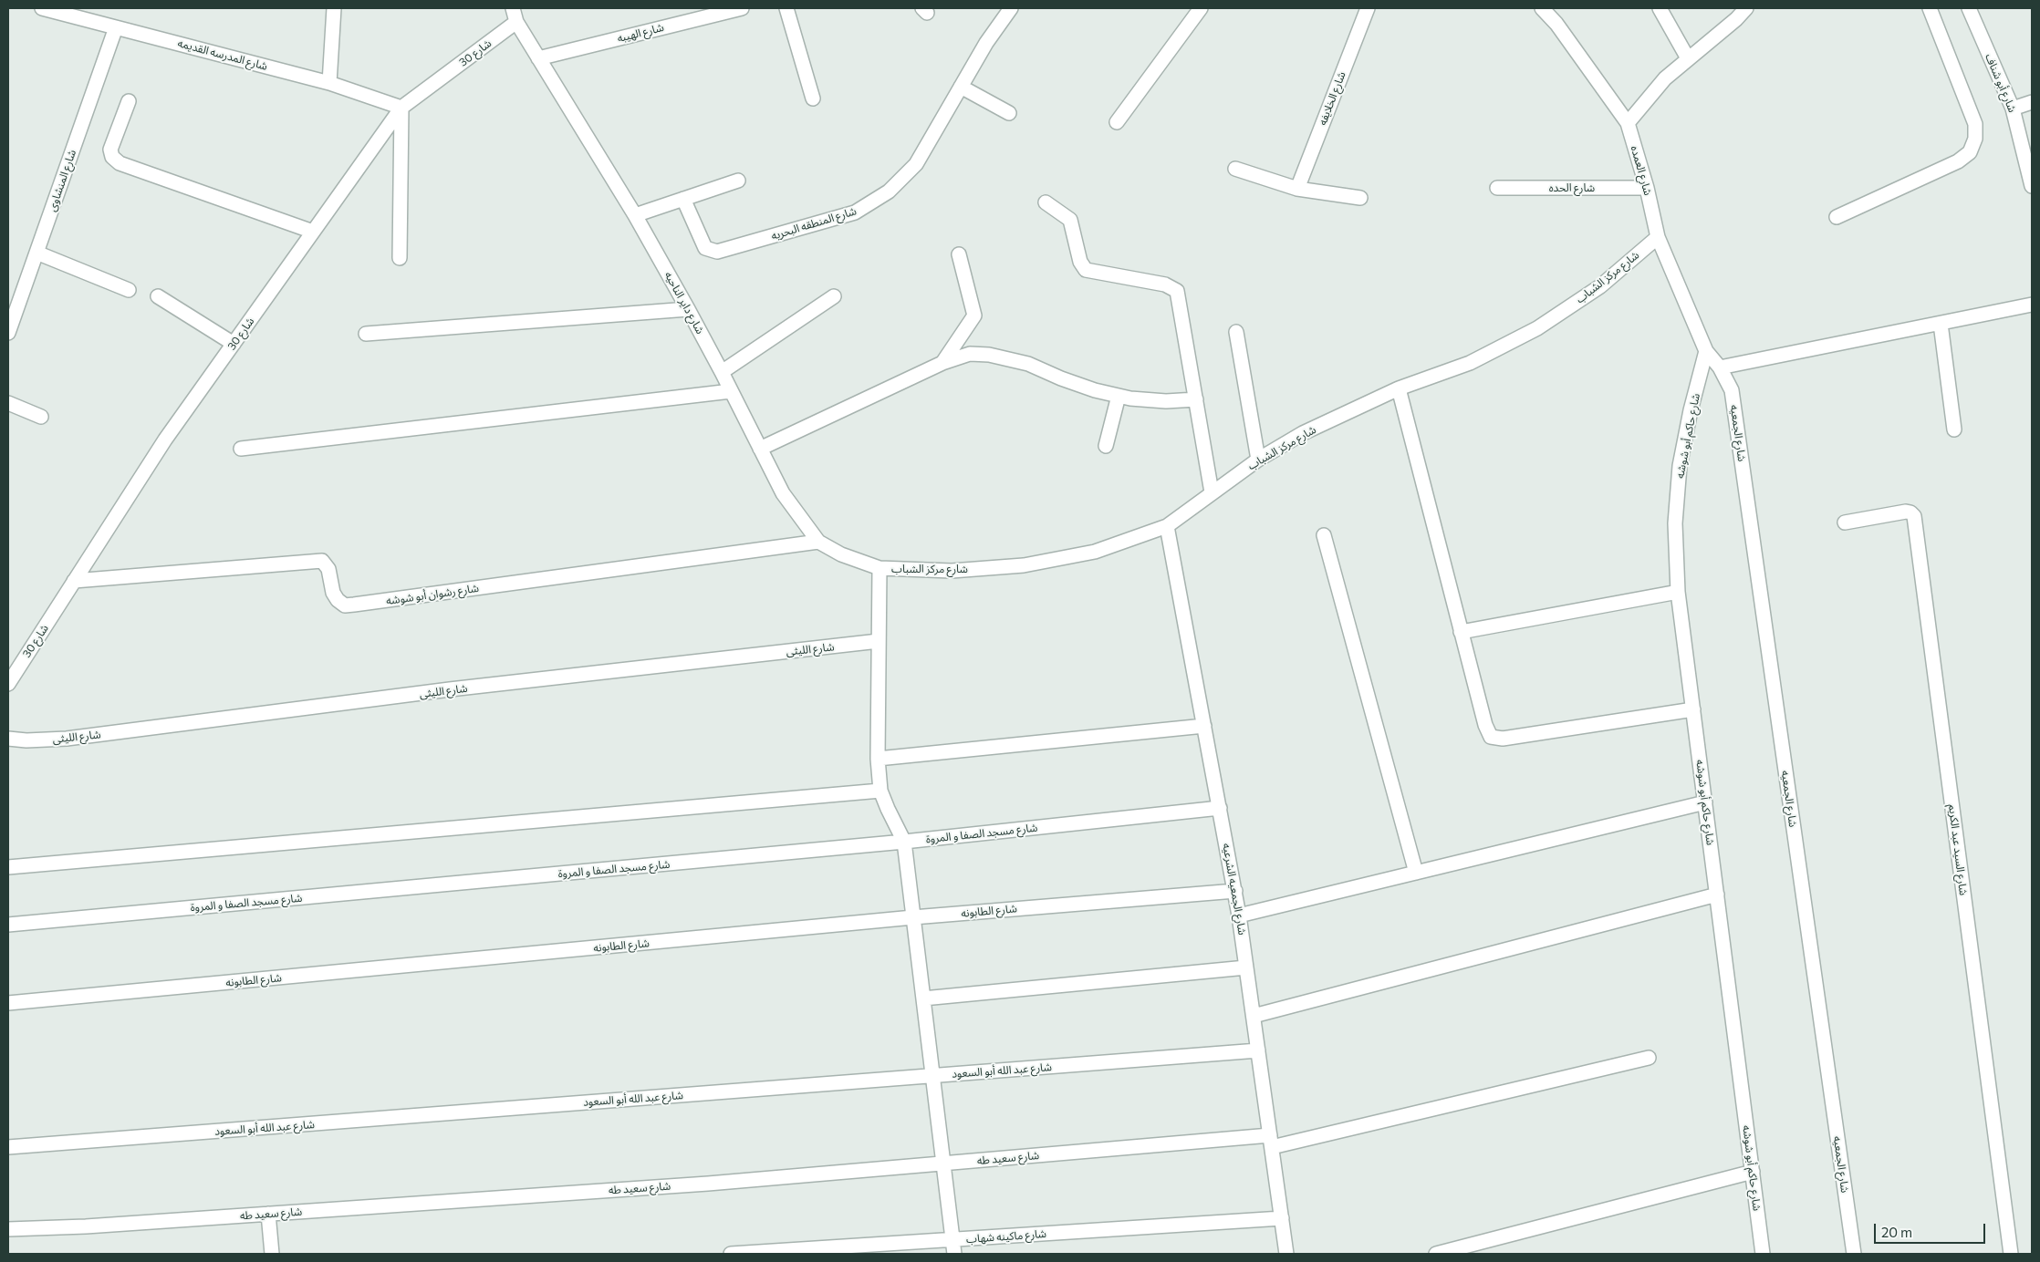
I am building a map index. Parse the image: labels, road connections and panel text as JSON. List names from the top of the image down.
{
  "streets": {
    "street": [
      "شارع الهيبه",
      "شارع 30",
      "شارع المدرسه القديمه",
      "شارع أبو شناف",
      "شارع الخلايفه",
      "شارع العمده",
      "شارع المنشاوى",
      "شارع الحده",
      "شارع المنطقه البحريه",
      "شارع مركز الشباب",
      "شارع داير الناحيه",
      "شارع الجمعيه",
      "شارع حاكم أبو شوشه",
      "شارع رشوان أبو شوشه",
      "شارع الليثى",
      "شارع مسجد الصفا و المروة",
      "شارع السيد عبد الكريم",
      "شارع الجمعيه الشرعيه",
      "شارع الطابونه",
      "شارع عبد الله أبو السعود",
      "شارع سعيد طه",
      "شارع ماكينه شهاب"
    ]
  },
  "crossings": [
    ["شارع الهيبه", "شارع داير الناحيه"],
    ["شارع 30", "شارع المدرسه القديمه"],
    ["شارع 30", "شارع داير الناحيه"],
    ["شارع 30", "شارع رشوان أبو شوشه"],
    ["شارع المدرسه القديمه", "شارع المنشاوى"],
    ["شارع العمده", "شارع الحده"],
    ["شارع العمده", "شارع مركز الشباب"],
    ["شارع العمده", "شارع الجمعيه"],
    ["شارع العمده", "شارع حاكم أبو شوشه"],
    ["شارع مركز الشباب", "شارع داير الناحيه"],
    ["شارع مركز الشباب", "شارع الجمعيه الشرعيه"],
    ["شارع داير الناحيه", "شارع رشوان أبو شوشه"],
    ["شارع الجمعيه", "شارع حاكم أبو شوشه"],
    ["شارع مسجد الصفا و المروة", "شارع الجمعيه الشرعيه"],
    ["شارع الجمعيه الشرعيه", "شارع الطابونه"],
    ["شارع الجمعيه الشرعيه", "شارع عبد الله أبو السعود"],
    ["شارع الجمعيه الشرعيه", "شارع سعيد طه"],
    ["شارع الجمعيه الشرعيه", "شارع ماكينه شهاب"]
  ],
  "scale_bar": "20 m"
}
